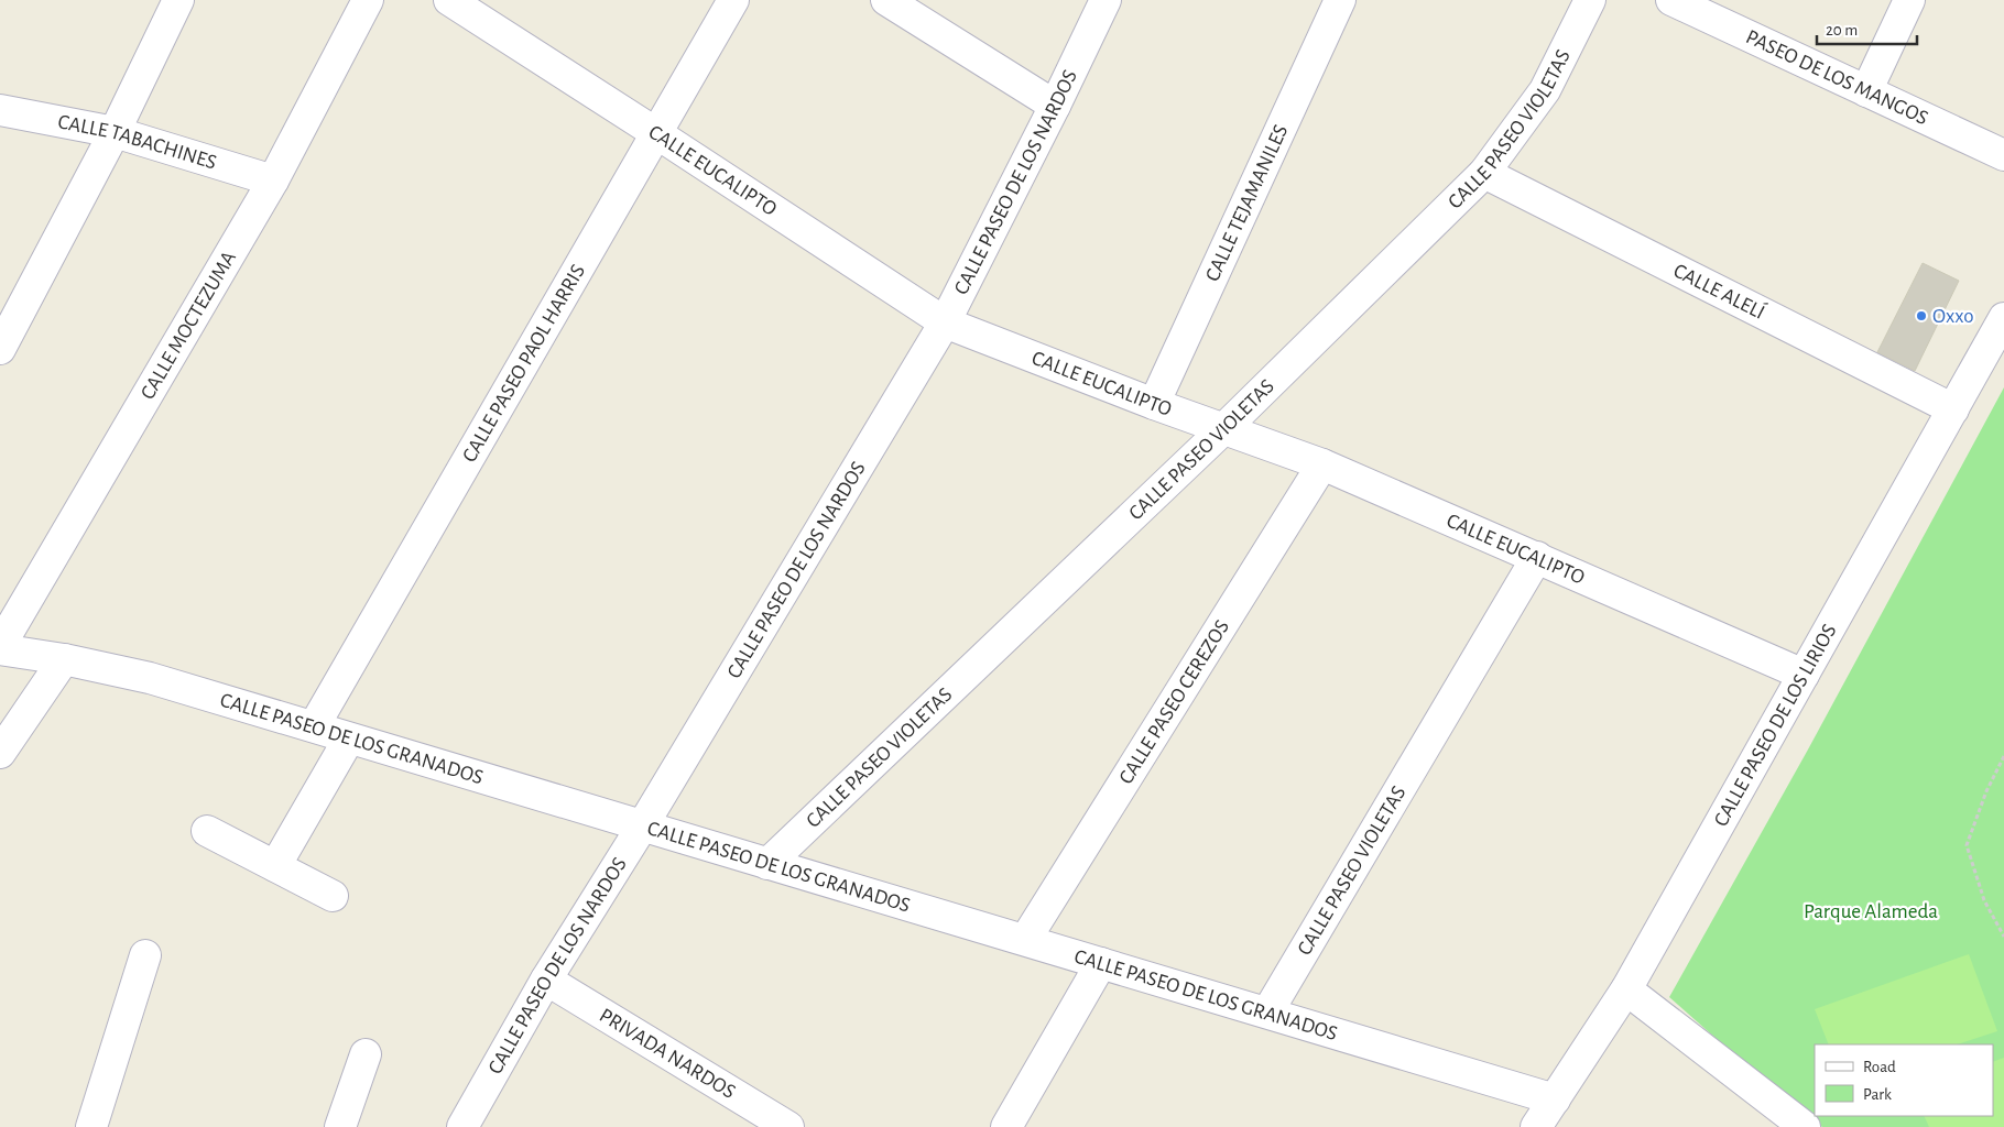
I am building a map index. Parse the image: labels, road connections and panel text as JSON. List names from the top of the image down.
{
  "streets": {
    "street": [
      "PASEO DE LOS MANGOS",
      "CALLE PASEO VIOLETAS",
      "CALLE TABACHINES",
      "CALLE EUCALIPTO",
      "CALLE PASEO DE LOS NARDOS",
      "CALLE TEJAMANILES",
      "CALLE ALELÍ",
      "CALLE MOCTEZUMA",
      "CALLE PASEO PAOL HARRIS",
      "CALLE PASEO CEREZOS",
      "CALLE PASEO DE LOS LIRIOS",
      "CALLE PASEO DE LOS GRANADOS",
      "PRIVADA NARDOS"
    ]
  },
  "crossings": [
    ["CALLE PASEO VIOLETAS", "CALLE EUCALIPTO"],
    ["CALLE PASEO VIOLETAS", "CALLE ALELÍ"],
    ["CALLE PASEO VIOLETAS", "CALLE PASEO DE LOS GRANADOS"],
    ["CALLE TABACHINES", "CALLE MOCTEZUMA"],
    ["CALLE EUCALIPTO", "CALLE PASEO DE LOS NARDOS"],
    ["CALLE EUCALIPTO", "CALLE TEJAMANILES"],
    ["CALLE EUCALIPTO", "CALLE PASEO PAOL HARRIS"],
    ["CALLE EUCALIPTO", "CALLE PASEO CEREZOS"],
    ["CALLE EUCALIPTO", "CALLE PASEO DE LOS LIRIOS"],
    ["CALLE PASEO DE LOS NARDOS", "CALLE PASEO DE LOS GRANADOS"],
    ["CALLE PASEO DE LOS NARDOS", "PRIVADA NARDOS"],
    ["CALLE ALELÍ", "CALLE PASEO DE LOS LIRIOS"],
    ["CALLE MOCTEZUMA", "CALLE PASEO DE LOS GRANADOS"],
    ["CALLE PASEO PAOL HARRIS", "CALLE PASEO DE LOS GRANADOS"],
    ["CALLE PASEO CEREZOS", "CALLE PASEO DE LOS GRANADOS"],
    ["CALLE PASEO DE LOS LIRIOS", "CALLE PASEO DE LOS GRANADOS"]
  ],
  "parks": ["Parque Alameda"],
  "places": ["Oxxo"],
  "legend": ["Road", "Park"],
  "scale_bar": "20 m"
}
